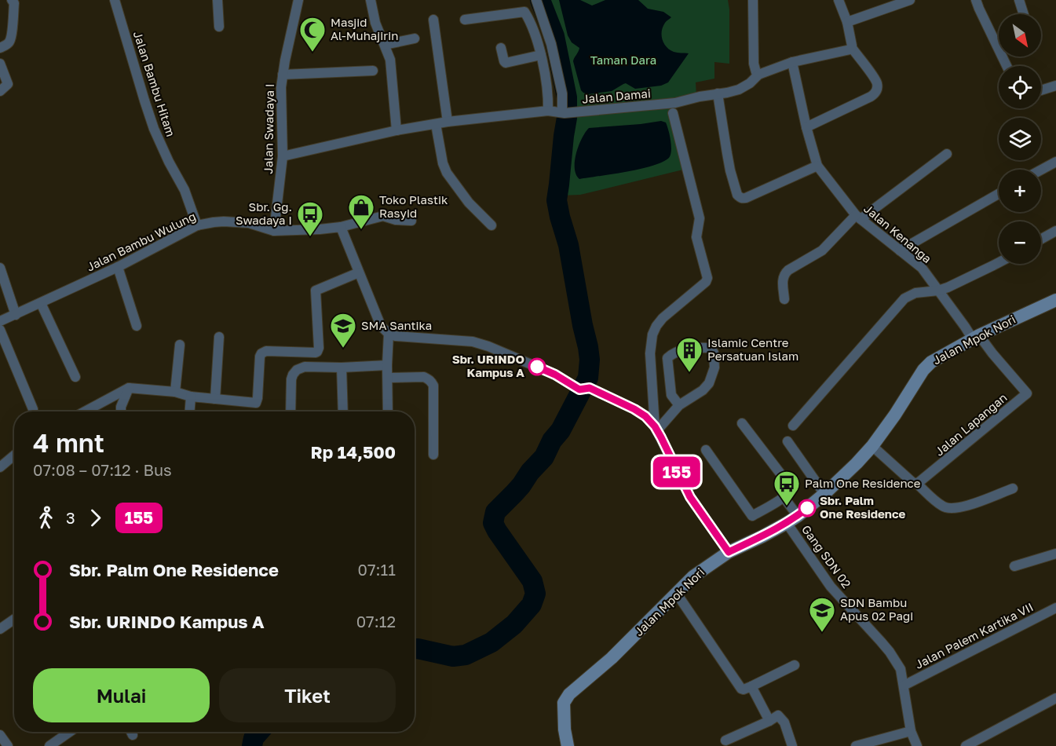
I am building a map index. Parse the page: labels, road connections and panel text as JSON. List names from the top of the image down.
{
  "streets": {
    "main road": ["Jalan Mpok Nori"],
    "street": [
      "Jalan Bambu Hitam",
      "Jalan Damai",
      "Jalan Swadaya I",
      "Jalan Kenanga",
      "Jalan Bambu Wulung",
      "Jalan Lapangan",
      "Gang SDN 02",
      "Jalan Palem Kartika VII"
    ]
  },
  "crossings": [
    ["Jalan Bambu Hitam", "Jalan Bambu Wulung"],
    ["Jalan Damai", "Jalan Swadaya I"],
    ["Jalan Damai", "Jalan Kenanga"],
    ["Jalan Swadaya I", "Jalan Bambu Wulung"],
    ["Jalan Kenanga", "Jalan Mpok Nori"],
    ["Jalan Kenanga", "Jalan Lapangan"],
    ["Jalan Mpok Nori", "Jalan Lapangan"],
    ["Jalan Mpok Nori", "Gang SDN 02"],
    ["Gang SDN 02", "Jalan Palem Kartika VII"]
  ],
  "parks": ["Taman Dara"],
  "places": {
    "mosque": ["Masjid Al-Muhajirin"],
    "shop": ["Toko Plastik Rasyid"],
    "bus stop": ["Sbr. Gg. Swadaya I", "Palm One Residence"],
    "school or university": ["SMA Santika", "SDN Bambu Apus 02 Pagi"],
    "other": ["Sbr. URINDO Kampus A", "Sbr. Palm One Residence"],
    "building": ["Islamic Centre Persatuan Islam"]
  },
  "lines": ["bus line 155"],
  "north": "bottom right",
  "page": {
    "on_map": "155",
    "map_buttons": ["+", "−"],
    "heading": ["4 mnt", "07:08 – 07:12 · Bus", "Rp 14,500"],
    "legs": ["3", "155"],
    "list": [
      {
        "name": "Sbr. Palm One Residence",
        "value": "07:11"
      },
      {
        "name": "Sbr. URINDO Kampus A",
        "value": "07:12"
      }
    ],
    "buttons": ["Mulai", "Tiket"]
  }
}
